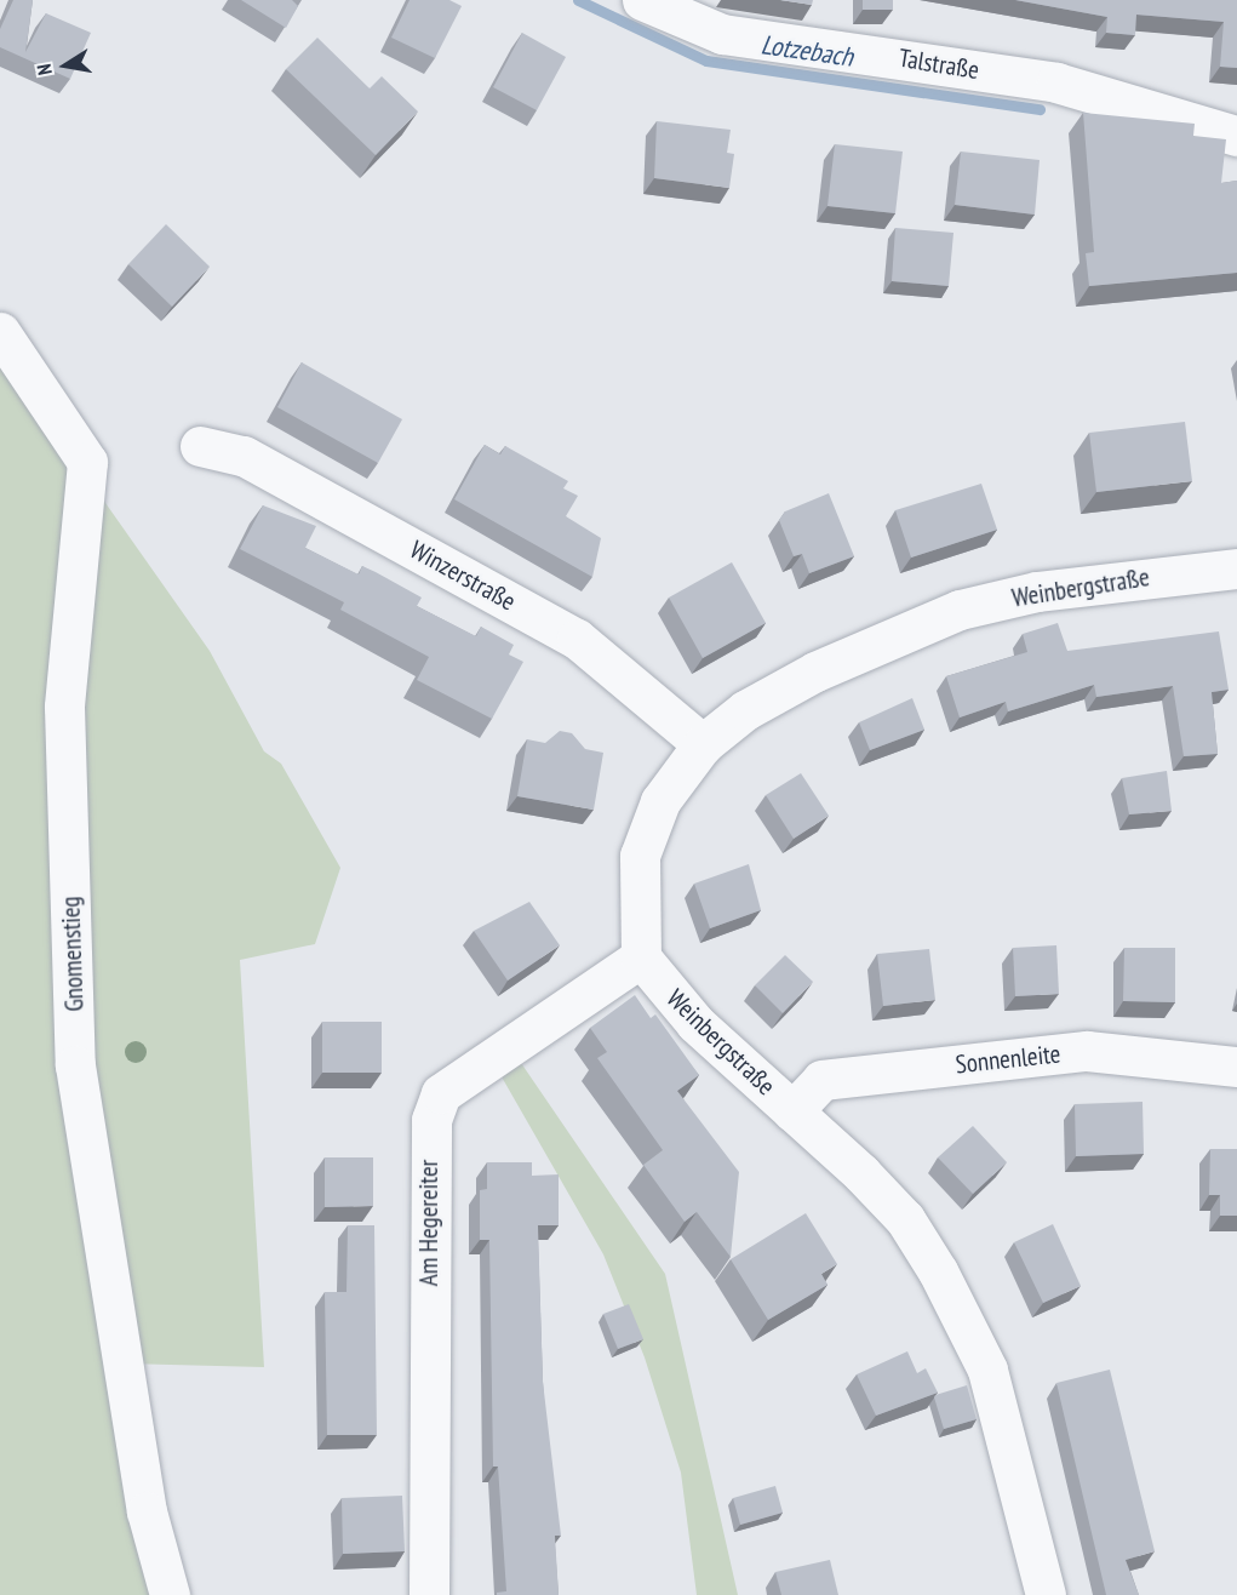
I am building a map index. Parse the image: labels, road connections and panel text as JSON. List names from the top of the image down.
{
  "streets": {
    "street": [
      "Talstraße",
      "Winzerstraße",
      "Weinbergstraße",
      "Gnomenstieg",
      "Sonnenleite",
      "Am Hegereiter"
    ]
  },
  "crossings": [
    ["Winzerstraße", "Weinbergstraße"],
    ["Weinbergstraße", "Sonnenleite"],
    ["Weinbergstraße", "Am Hegereiter"]
  ],
  "water": ["Lotzebach"],
  "north": "left"
}
